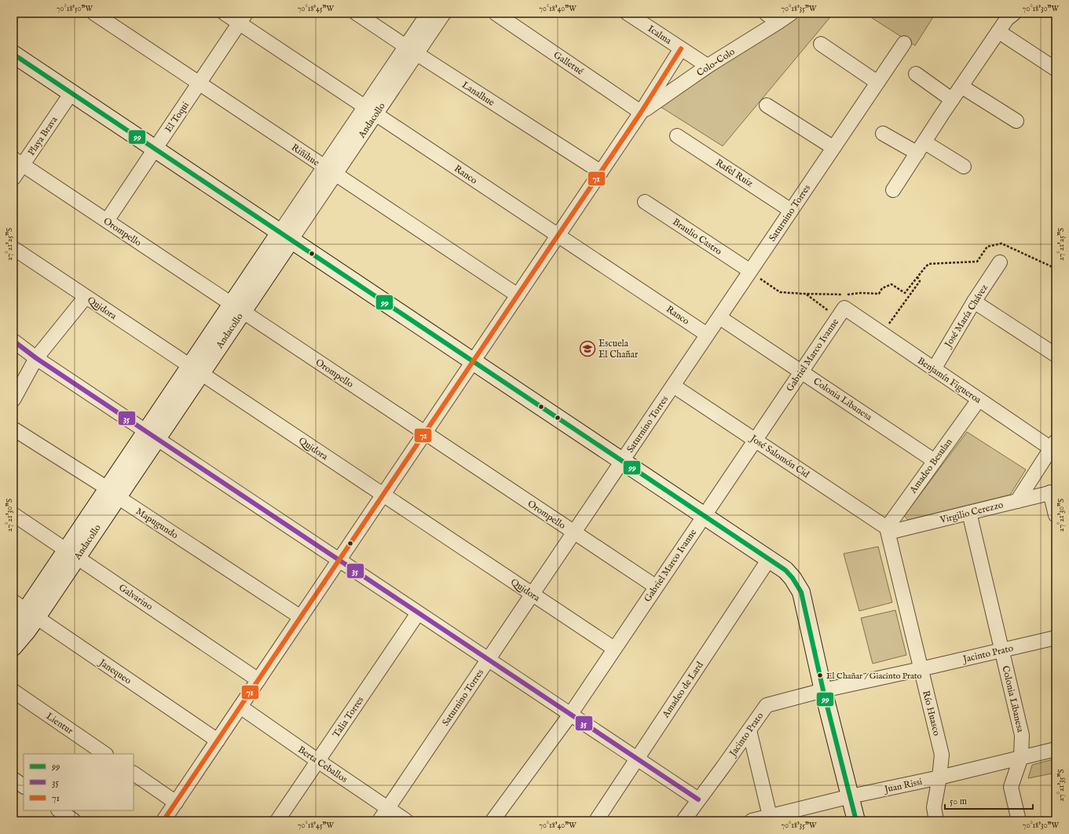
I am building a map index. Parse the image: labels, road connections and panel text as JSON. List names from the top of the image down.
{
  "streets": {
    "street": [
      "Icalma",
      "Colo-Colo",
      "Galletué",
      "Lanalhue",
      "El Toqui",
      "Andacollo",
      "Playa Brava",
      "Riñihue",
      "Rafel Ruiz",
      "Ranco",
      "Saturnino Torres",
      "Orompello",
      "Braulio Castro",
      "Quidora",
      "José María Chávez",
      "Gabriel Marco Ivanne",
      "Benjamín Figueroa",
      "Colonia Libanesa",
      "José Salomón Cid",
      "Amadeo Besulan",
      "Virgilio Cerezzo",
      "Mapugundo",
      "Galvarino",
      "Jacinto Prato",
      "Janequeo",
      "Amadeo de Lard",
      "Río Huasco",
      "Talia Torres",
      "Lientur",
      "Berta Ceballos",
      "Juan Rissi"
    ]
  },
  "crossings": [
    ["Icalma", "Colo-Colo"],
    ["Colo-Colo", "Galletué"],
    ["Colo-Colo", "Lanalhue"],
    ["Colo-Colo", "Riñihue"],
    ["Colo-Colo", "Ranco"],
    ["Colo-Colo", "Orompello"],
    ["Colo-Colo", "Quidora"],
    ["Colo-Colo", "Mapugundo"],
    ["Colo-Colo", "Galvarino"],
    ["Colo-Colo", "Janequeo"],
    ["Colo-Colo", "Berta Ceballos"],
    ["Lanalhue", "Andacollo"],
    ["El Toqui", "Riñihue"],
    ["El Toqui", "Ranco"],
    ["El Toqui", "Orompello"],
    ["Andacollo", "Riñihue"],
    ["Andacollo", "Ranco"],
    ["Andacollo", "Orompello"],
    ["Andacollo", "Quidora"],
    ["Andacollo", "Mapugundo"],
    ["Andacollo", "Galvarino"],
    ["Andacollo", "Janequeo"],
    ["Playa Brava", "Orompello"],
    ["Rafel Ruiz", "Saturnino Torres"],
    ["Ranco", "Saturnino Torres"],
    ["Saturnino Torres", "Orompello"],
    ["Saturnino Torres", "Braulio Castro"],
    ["Saturnino Torres", "Quidora"],
    ["Saturnino Torres", "Colonia Libanesa"],
    ["Saturnino Torres", "José Salomón Cid"],
    ["Saturnino Torres", "Berta Ceballos"],
    ["Orompello", "Gabriel Marco Ivanne"],
    ["Quidora", "Gabriel Marco Ivanne"],
    ["José María Chávez", "Benjamín Figueroa"],
    ["Gabriel Marco Ivanne", "Benjamín Figueroa"],
    ["Gabriel Marco Ivanne", "Colonia Libanesa"],
    ["Gabriel Marco Ivanne", "José Salomón Cid"],
    ["Benjamín Figueroa", "Amadeo Besulan"],
    ["Colonia Libanesa", "Amadeo Besulan"],
    ["Colonia Libanesa", "Virgilio Cerezzo"],
    ["Colonia Libanesa", "Jacinto Prato"],
    ["Colonia Libanesa", "Juan Rissi"],
    ["José Salomón Cid", "Amadeo Besulan"],
    ["José Salomón Cid", "Virgilio Cerezzo"],
    ["José Salomón Cid", "Río Huasco"],
    ["Amadeo Besulan", "Virgilio Cerezzo"],
    ["Amadeo Besulan", "Río Huasco"],
    ["Virgilio Cerezzo", "Río Huasco"],
    ["Jacinto Prato", "Río Huasco"],
    ["Río Huasco", "Juan Rissi"],
    ["Talia Torres", "Berta Ceballos"]
  ],
  "places": {
    "school or university": ["Escuela El Chañar"],
    "other": ["El Chañar / Giacinto Prato"]
  },
  "lines": ["transit line 71", "transit line 99", "transit line 35"],
  "legend": ["99", "35", "71"],
  "scale_bar": "50 m",
  "coordinates": [
    "70°18'50\"W",
    "70°18'45\"W",
    "70°18'40\"W",
    "70°18'35\"W",
    "70°18'30\"W",
    "27°21'25\"S",
    "27°21'30\"S",
    "27°21'35\"S"
  ]
}
